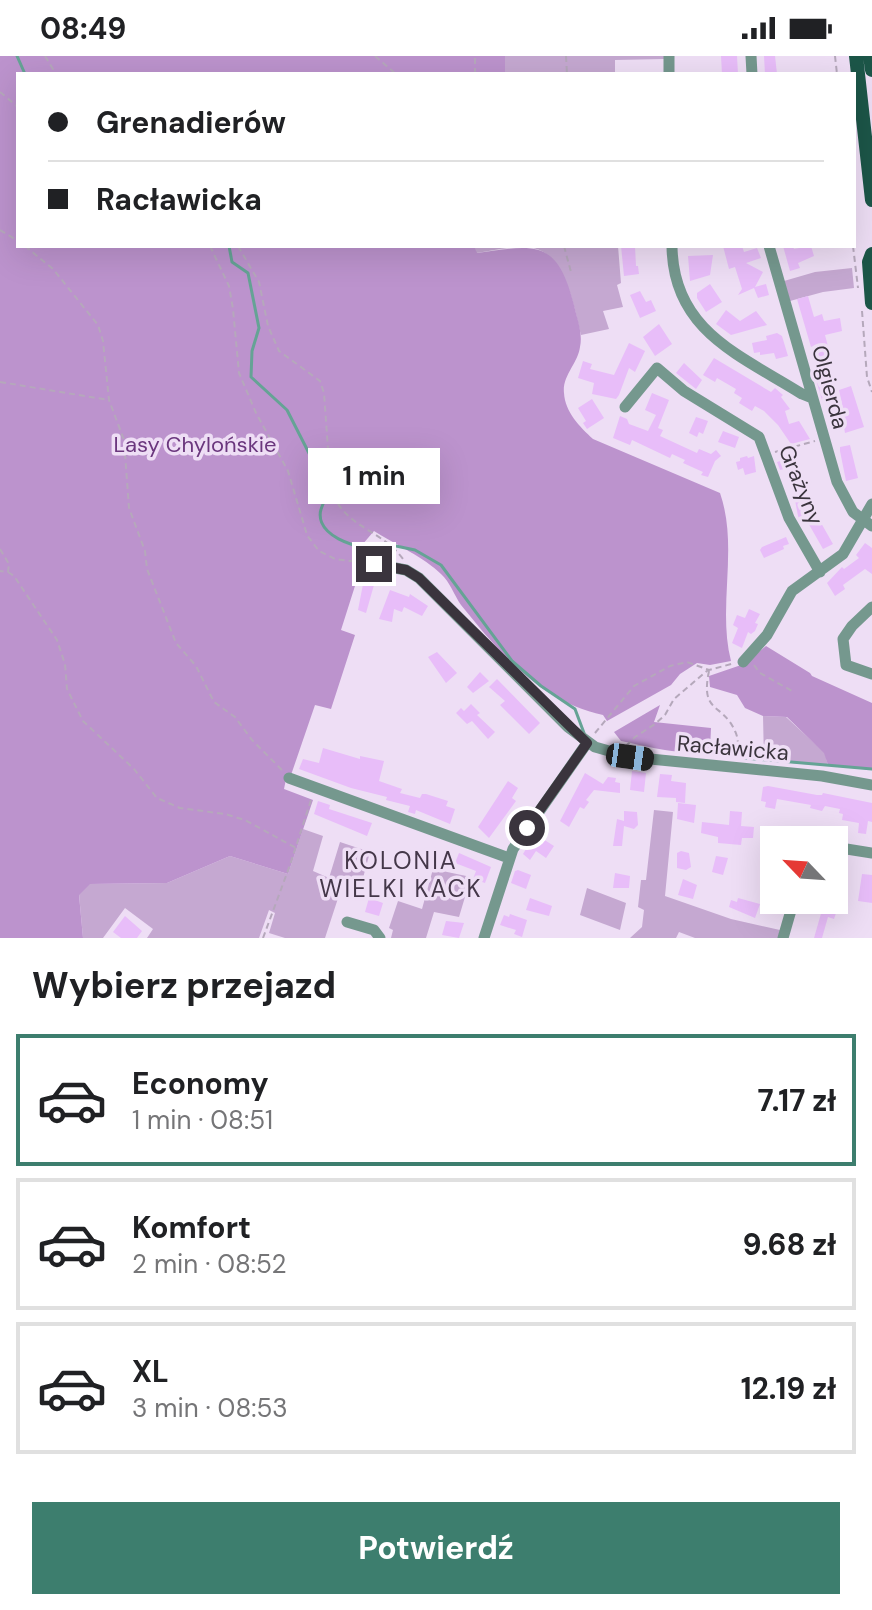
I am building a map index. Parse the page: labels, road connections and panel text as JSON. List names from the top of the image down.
{
  "streets": {
    "street": ["Olgierda", "Grażyny", "Racławicka"]
  },
  "crossings": [
    ["Olgierda", "Grażyny"]
  ],
  "districts": ["KOLONIA WIELKI KACK"],
  "parks": ["Lasy Chylońskie"],
  "north": "top left",
  "page": {
    "status": "08:49",
    "banner": ["Grenadierów", "Racławicka"],
    "bubble": "1 min",
    "heading": "Wybierz przejazd",
    "list": [
      {
        "name": "Economy",
        "note": "1 min · 08:51",
        "value": "7.17 zł"
      },
      {
        "name": "Komfort",
        "note": "2 min · 08:52",
        "value": "9.68 zł"
      },
      {
        "name": "XL",
        "note": "3 min · 08:53",
        "value": "12.19 zł"
      }
    ],
    "buttons": "Potwierdź"
  }
}
